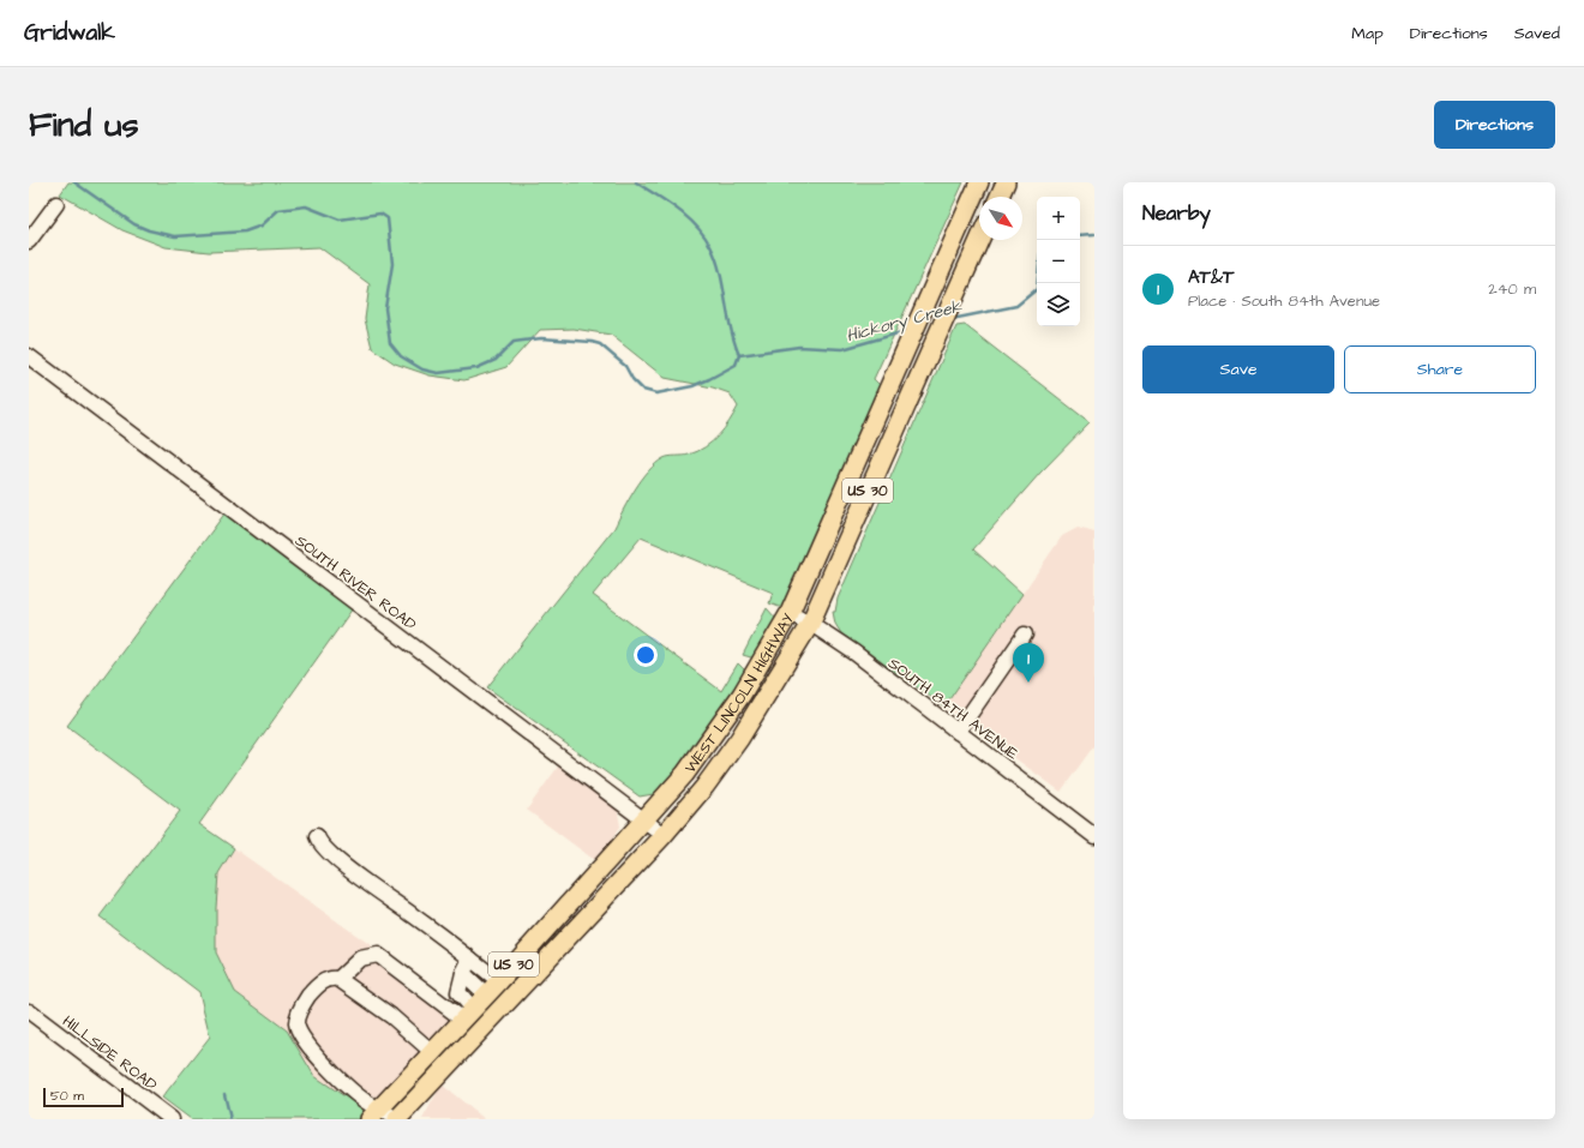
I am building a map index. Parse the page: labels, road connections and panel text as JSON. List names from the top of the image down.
{
  "streets": {
    "main road": ["US 30", "WEST LINCOLN HIGHWAY"],
    "street": ["SOUTH RIVER ROAD", "SOUTH 84TH AVENUE", "HILLSIDE ROAD"]
  },
  "crossings": [
    ["SOUTH RIVER ROAD", "WEST LINCOLN HIGHWAY"],
    ["WEST LINCOLN HIGHWAY", "SOUTH 84TH AVENUE"]
  ],
  "water": ["Hickory Creek"],
  "scale_bar": "50 m",
  "north": "bottom right",
  "page": {
    "header": "Gridwalk",
    "nav": ["Map", "Directions", "Saved"],
    "buttons": [
      "Directions",
      ["Save", "Share"]
    ],
    "title": "Find us",
    "heading": "Nearby",
    "map_buttons": ["+", "−"],
    "list": [
      {
        "mark": "1",
        "name": "AT&T",
        "note": "Place · South 84th Avenue",
        "value": "240 m"
      }
    ],
    "pins": "1",
    "scale": "50 m"
  }
}
